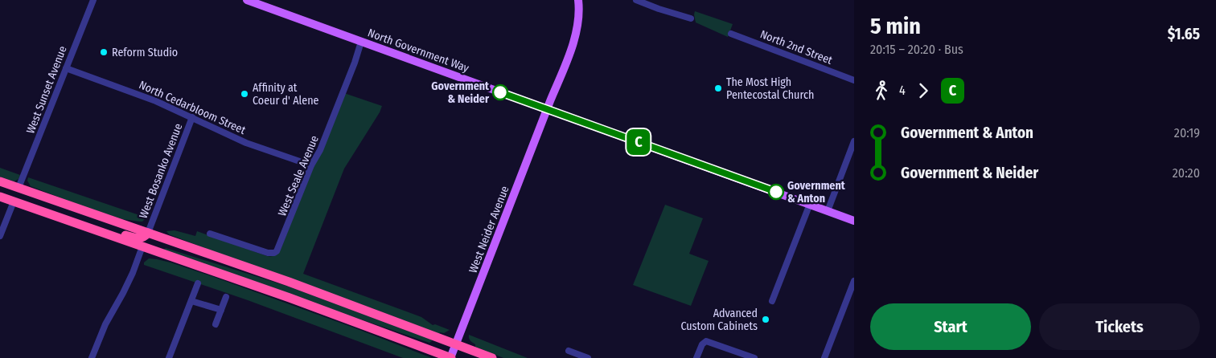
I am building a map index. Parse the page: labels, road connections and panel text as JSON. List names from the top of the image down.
{
  "streets": {
    "main road": ["North Government Way", "West Neider Avenue"],
    "street": [
      "North 2nd Street",
      "West Sunset Avenue",
      "North Cedarbloom Street",
      "West Bosanko Avenue",
      "West Seale Avenue"
    ]
  },
  "crossings": [
    ["North Government Way", "West Seale Avenue"],
    ["North Government Way", "West Neider Avenue"],
    ["West Sunset Avenue", "North Cedarbloom Street"],
    ["North Cedarbloom Street", "West Bosanko Avenue"],
    ["North Cedarbloom Street", "West Seale Avenue"]
  ],
  "places": [
    "Reform Studio",
    "The Most High Pentecostal Church",
    "Government & Neider",
    "Affinity at Coeur d' Alene",
    "Government & Anton",
    "Advanced Custom Cabinets"
  ],
  "lines": ["bus line C"],
  "page": {
    "on_map": "C",
    "heading": ["5 min", "20:15 – 20:20 · Bus", "$1.65"],
    "legs": ["4", "C"],
    "list": [
      {
        "name": "Government & Anton",
        "value": "20:19"
      },
      {
        "name": "Government & Neider",
        "value": "20:20"
      }
    ],
    "buttons": ["Start", "Tickets"]
  }
}
